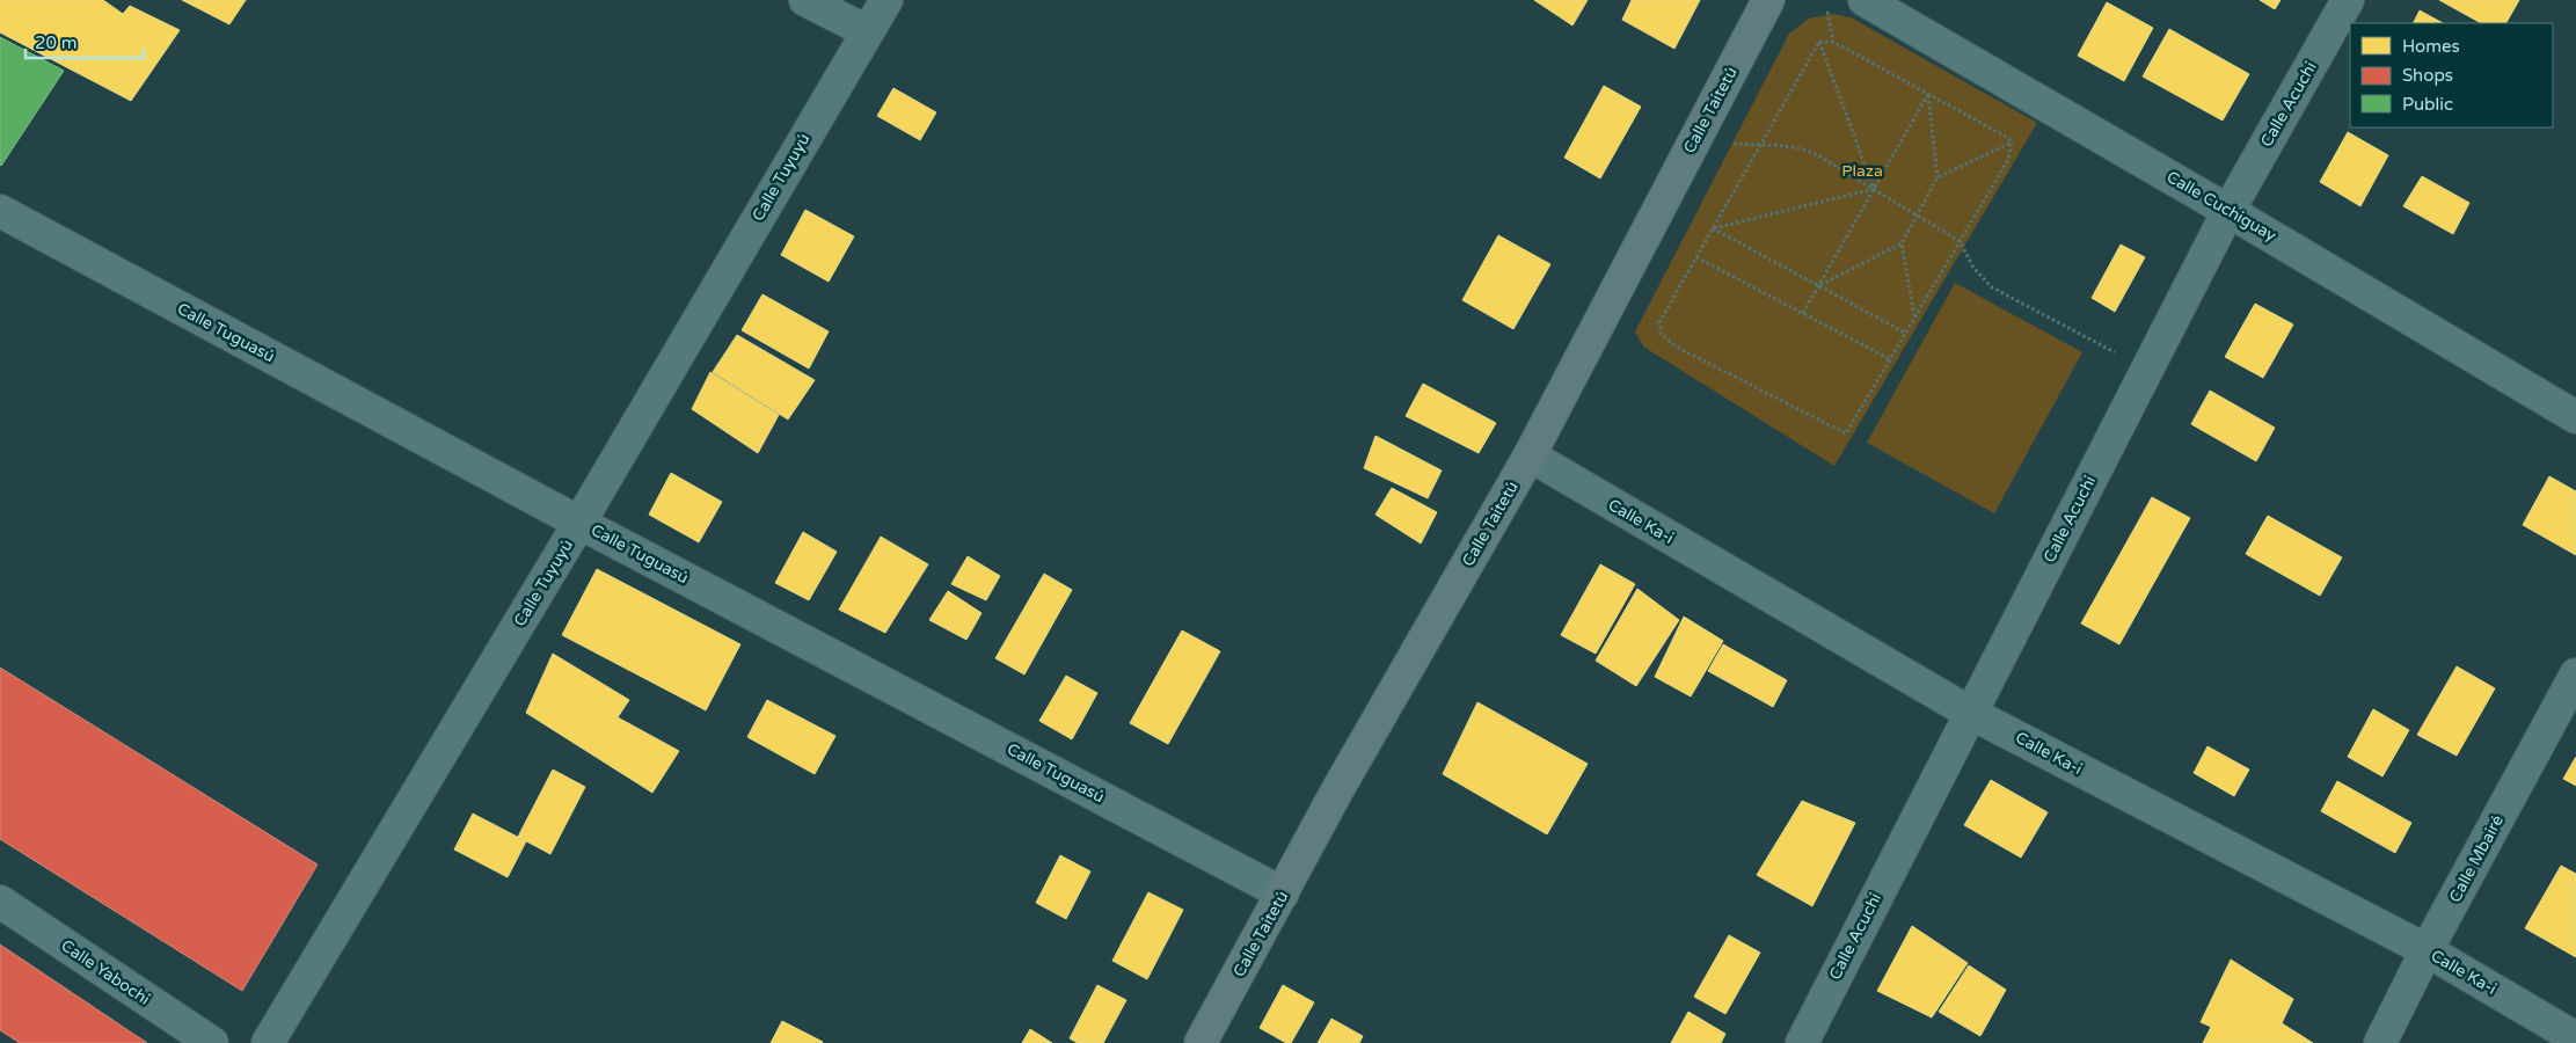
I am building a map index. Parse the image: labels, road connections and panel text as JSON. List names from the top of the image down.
{
  "streets": {
    "street": [
      "Calle Acuchi",
      "Calle Taitetú",
      "Calle Tuyuyú",
      "Calle Cuchiguay",
      "Calle Tuguasú",
      "Calle Ka-i",
      "Calle Mbairé",
      "Calle Yabochi"
    ]
  },
  "crossings": [
    ["Calle Acuchi", "Calle Cuchiguay"],
    ["Calle Acuchi", "Calle Ka-i"],
    ["Calle Taitetú", "Calle Tuguasú"],
    ["Calle Taitetú", "Calle Ka-i"],
    ["Calle Tuyuyú", "Calle Tuguasú"],
    ["Calle Ka-i", "Calle Mbairé"]
  ],
  "parks": ["Plaza"],
  "legend": ["Homes", "Shops", "Public"],
  "scale_bar": "20 m"
}
